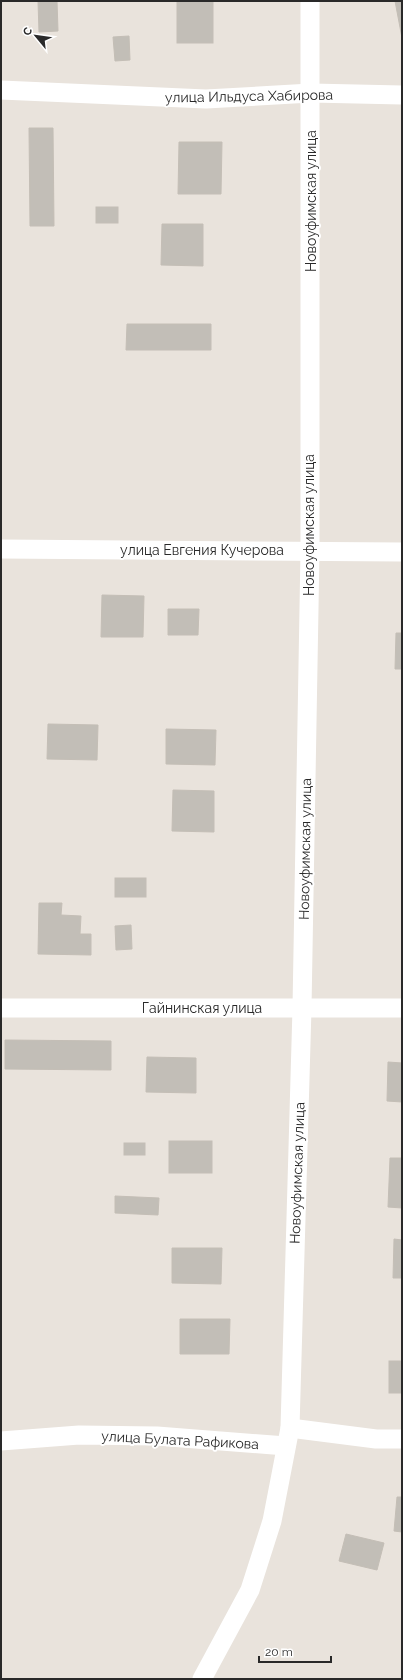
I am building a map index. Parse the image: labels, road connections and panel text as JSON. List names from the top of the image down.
{
  "streets": {
    "street": [
      "улица Ильдуса Хабирова",
      "Новоуфимская улица",
      "улица Евгения Кучерова",
      "Гайнинская улица",
      "улица Булата Рафикова"
    ]
  },
  "crossings": [
    ["улица Ильдуса Хабирова", "Новоуфимская улица"],
    ["Новоуфимская улица", "улица Евгения Кучерова"],
    ["Новоуфимская улица", "Гайнинская улица"],
    ["Новоуфимская улица", "улица Булата Рафикова"]
  ],
  "scale_bar": "20 m",
  "north": "top left"
}
